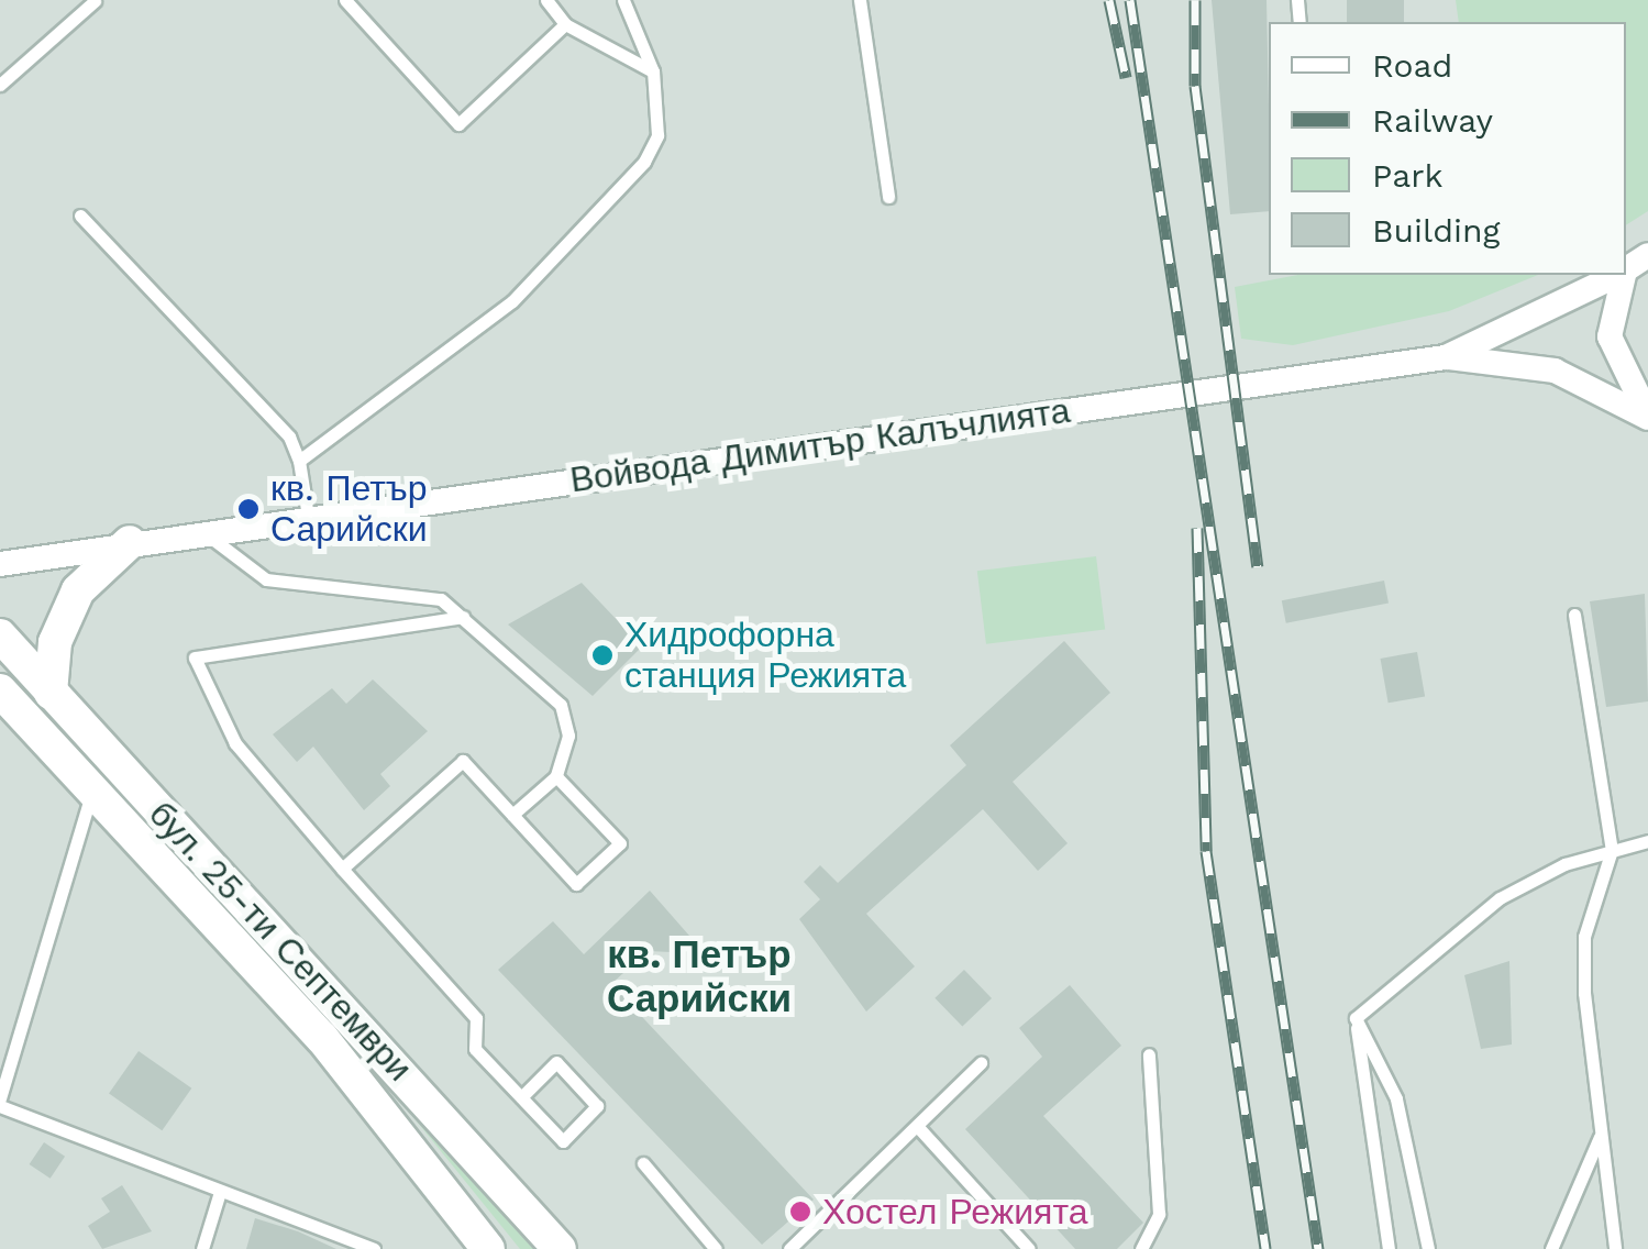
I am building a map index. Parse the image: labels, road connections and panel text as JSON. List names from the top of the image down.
{
  "streets": {
    "main road": ["бул. 25-ти Септември"],
    "street": ["Войвода Димитър Калъчлията"]
  },
  "districts": ["кв. Петър Сарийски"],
  "places": ["кв. Петър Сарийски", "Хидрофорна станция Режията", "Хостел Режията"],
  "legend": [
    "Road",
    "Railway",
    "Park",
    "Building"
  ]
}
